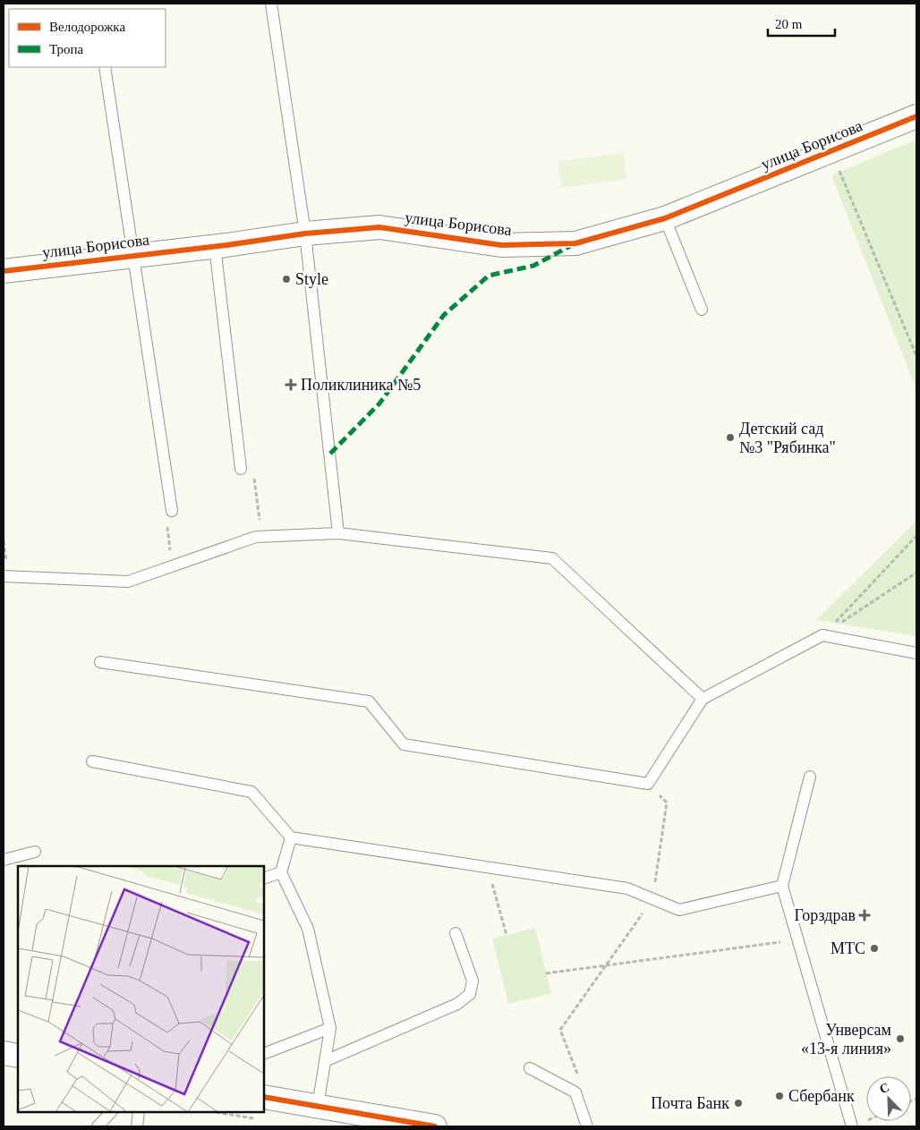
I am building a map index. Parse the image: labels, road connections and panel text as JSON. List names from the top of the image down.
{
  "streets": {
    "street": ["улица Борисова"]
  },
  "places": {
    "other": [
      "Style",
      "Детский сад №3 \"Рябинка\"",
      "МТС",
      "Унверсам «13-я линия»",
      "Сбербанк",
      "Почта Банк"
    ],
    "health": ["Поликлиника №5", "Горздрав"]
  },
  "legend": ["Велодорожка", "Тропа"],
  "scale_bar": "20 m",
  "north": "top left"
}
